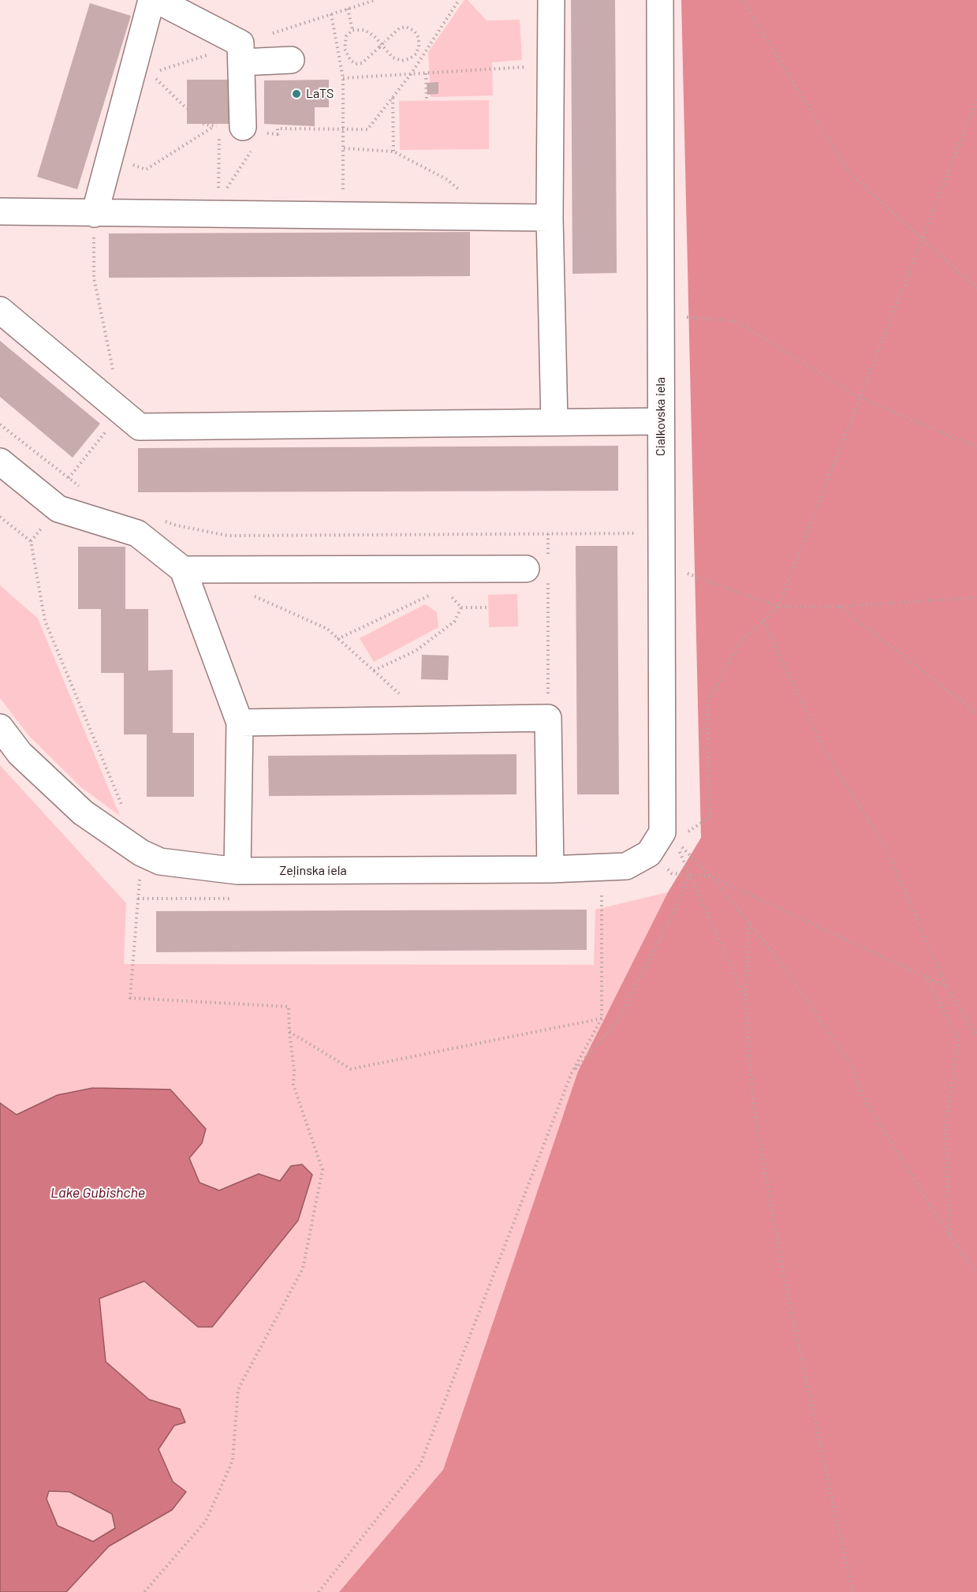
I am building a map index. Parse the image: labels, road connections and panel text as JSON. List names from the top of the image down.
{
  "streets": {
    "street": ["Cialkovska iela", "Zeļinska iela"]
  },
  "crossings": [
    ["Cialkovska iela", "Zeļinska iela"]
  ],
  "water": ["Lake Gubishche"],
  "places": ["LaTS"]
}
